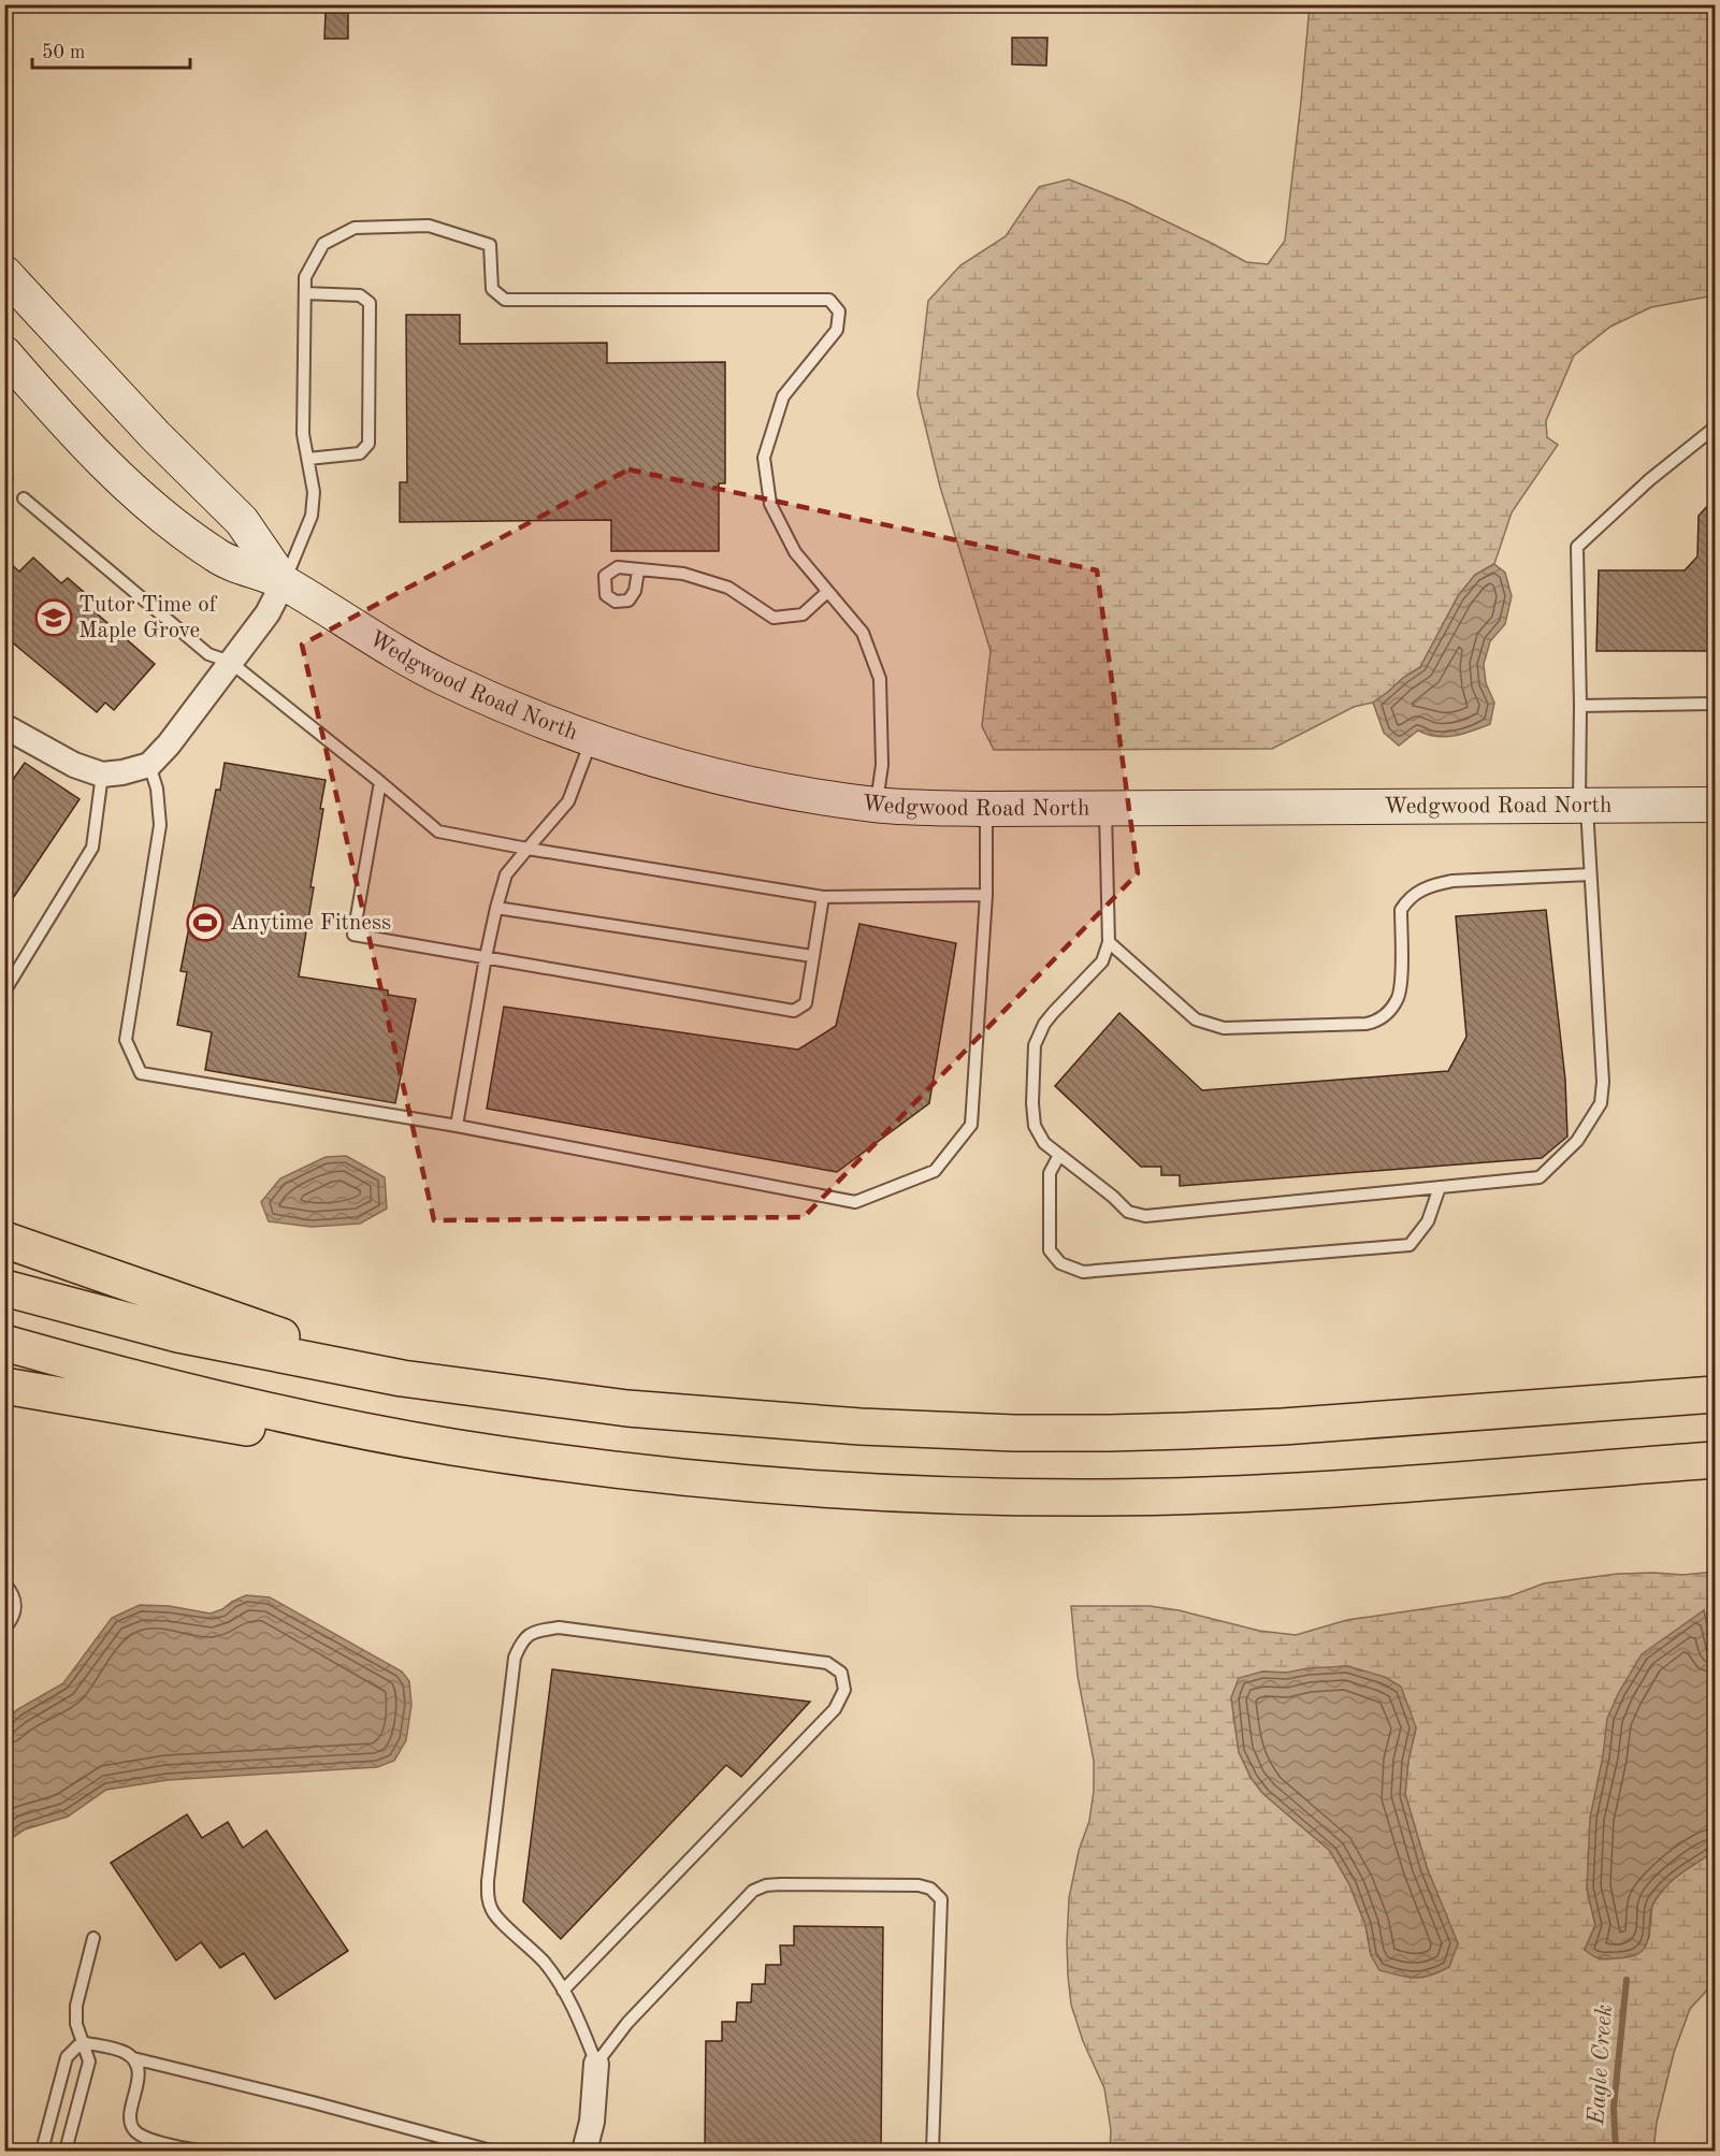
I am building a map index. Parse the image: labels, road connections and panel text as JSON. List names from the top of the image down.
{
  "streets": {
    "street": ["Wedgwood Road North"]
  },
  "water": ["Eagle Creek"],
  "places": {
    "school or university": ["Tutor Time of Maple Grove"],
    "sports": ["Anytime Fitness"]
  },
  "scale_bar": "50 m"
}
